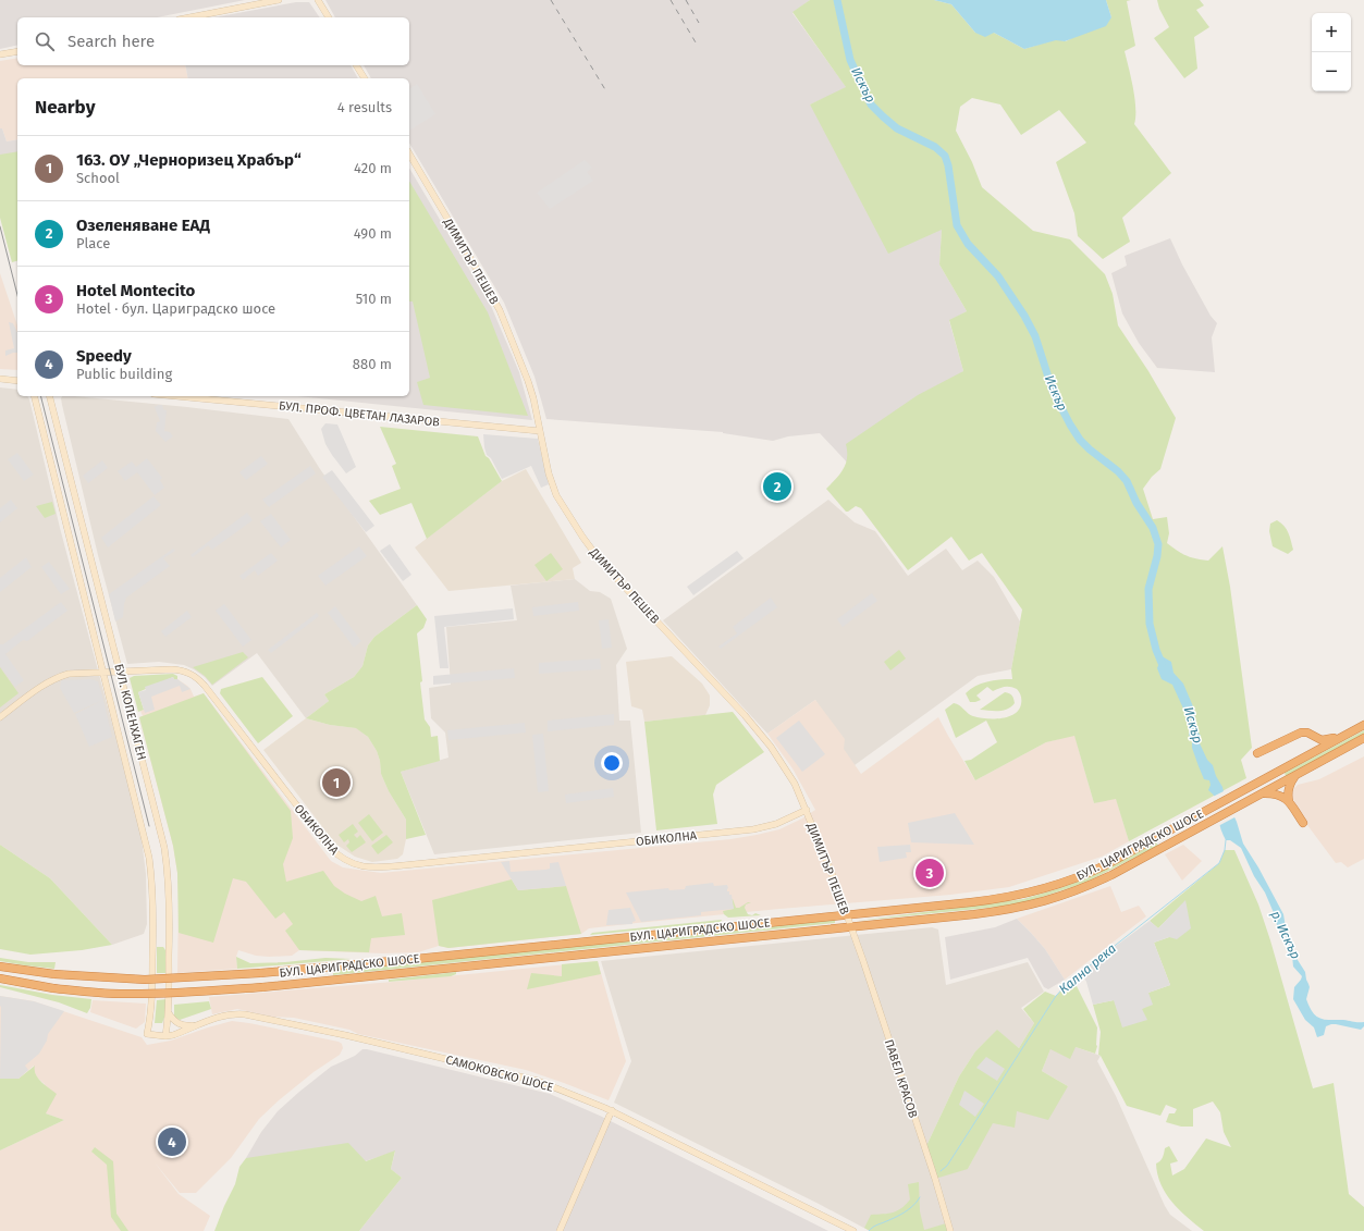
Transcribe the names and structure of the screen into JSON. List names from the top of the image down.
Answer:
{
  "streets": {
    "highway": ["БУЛ. ЦАРИГРАДСКО ШОСЕ"],
    "main road": [
      "ДИМИТЪР ПЕШЕВ",
      "БУЛ. ПРОФ. ЦВЕТАН ЛАЗАРОВ",
      "БУЛ. КОПЕНХАГЕН",
      "ОБИКОЛНА",
      "САМОКОВСКО ШОСЕ",
      "ПАВЕЛ КРАСОВ"
    ]
  },
  "crossings": [
    ["ДИМИТЪР ПЕШЕВ", "БУЛ. ПРОФ. ЦВЕТАН ЛАЗАРОВ"],
    ["ДИМИТЪР ПЕШЕВ", "ОБИКОЛНА"],
    ["ДИМИТЪР ПЕШЕВ", "БУЛ. ЦАРИГРАДСКО ШОСЕ"],
    ["ДИМИТЪР ПЕШЕВ", "ПАВЕЛ КРАСОВ"],
    ["БУЛ. КОПЕНХАГЕН", "ОБИКОЛНА"],
    ["БУЛ. КОПЕНХАГЕН", "САМОКОВСКО ШОСЕ"],
    ["БУЛ. ЦАРИГРАДСКО ШОСЕ", "ПАВЕЛ КРАСОВ"]
  ],
  "water": ["Искър", "р. Искър", "Кална река"],
  "page": {
    "map_buttons": ["+", "−"],
    "search": "Search here",
    "heading": ["Nearby", "4 results"],
    "list": [
      {
        "mark": "1",
        "name": "163. ОУ „Черноризец Храбър“",
        "note": "School",
        "value": "420 m"
      },
      {
        "mark": "2",
        "name": "Озеленяване ЕАД",
        "note": "Place",
        "value": "490 m"
      },
      {
        "mark": "3",
        "name": "Hotel Montecito",
        "note": "Hotel · бул. Цариградско шосе",
        "value": "510 m"
      },
      {
        "mark": "4",
        "name": "Speedy",
        "note": "Public building",
        "value": "880 m"
      }
    ],
    "pins": [
      "2",
      "1",
      "3",
      "4"
    ]
  }
}
